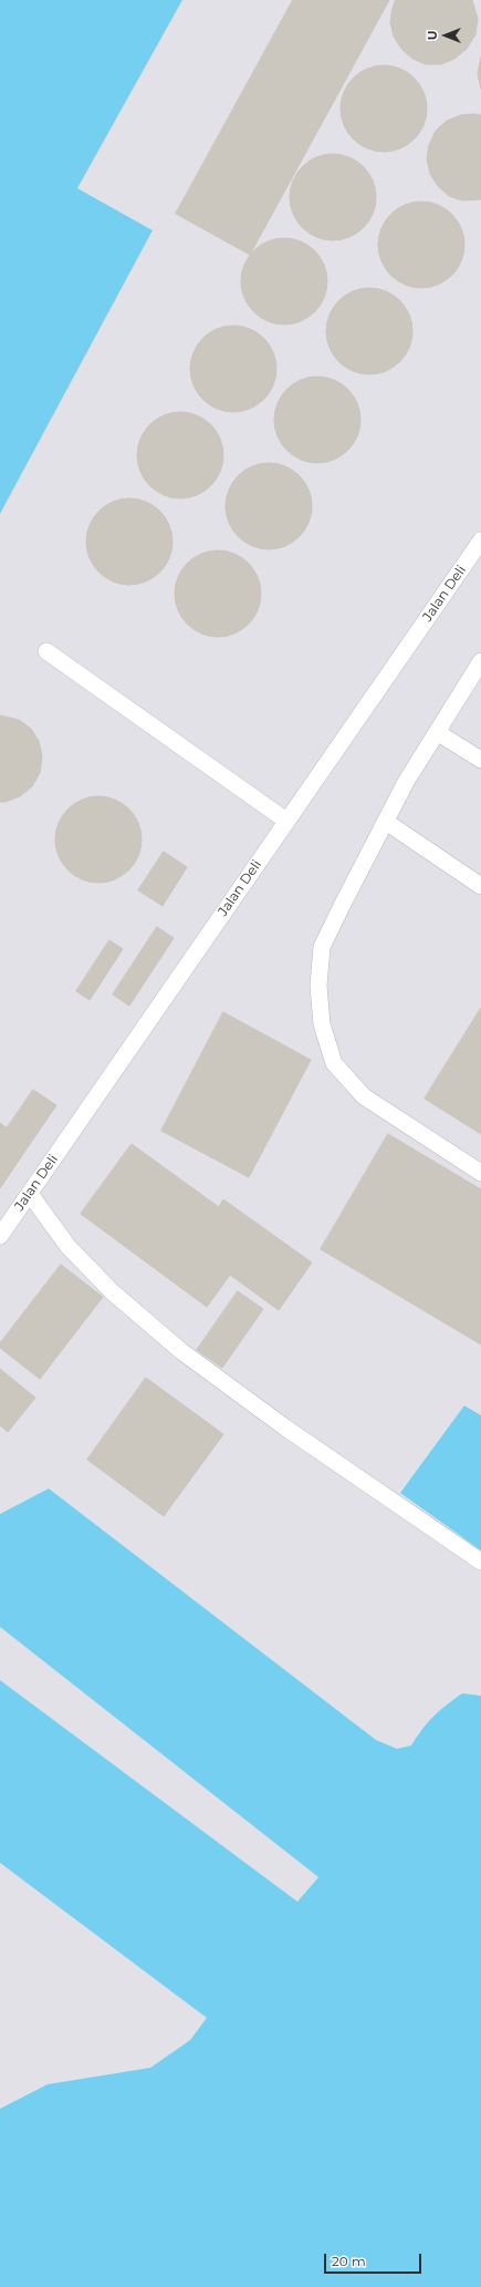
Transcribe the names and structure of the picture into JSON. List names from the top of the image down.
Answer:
{
  "streets": {
    "lane": ["Jalan Deli"]
  },
  "scale_bar": "20 m",
  "north": "left"
}
